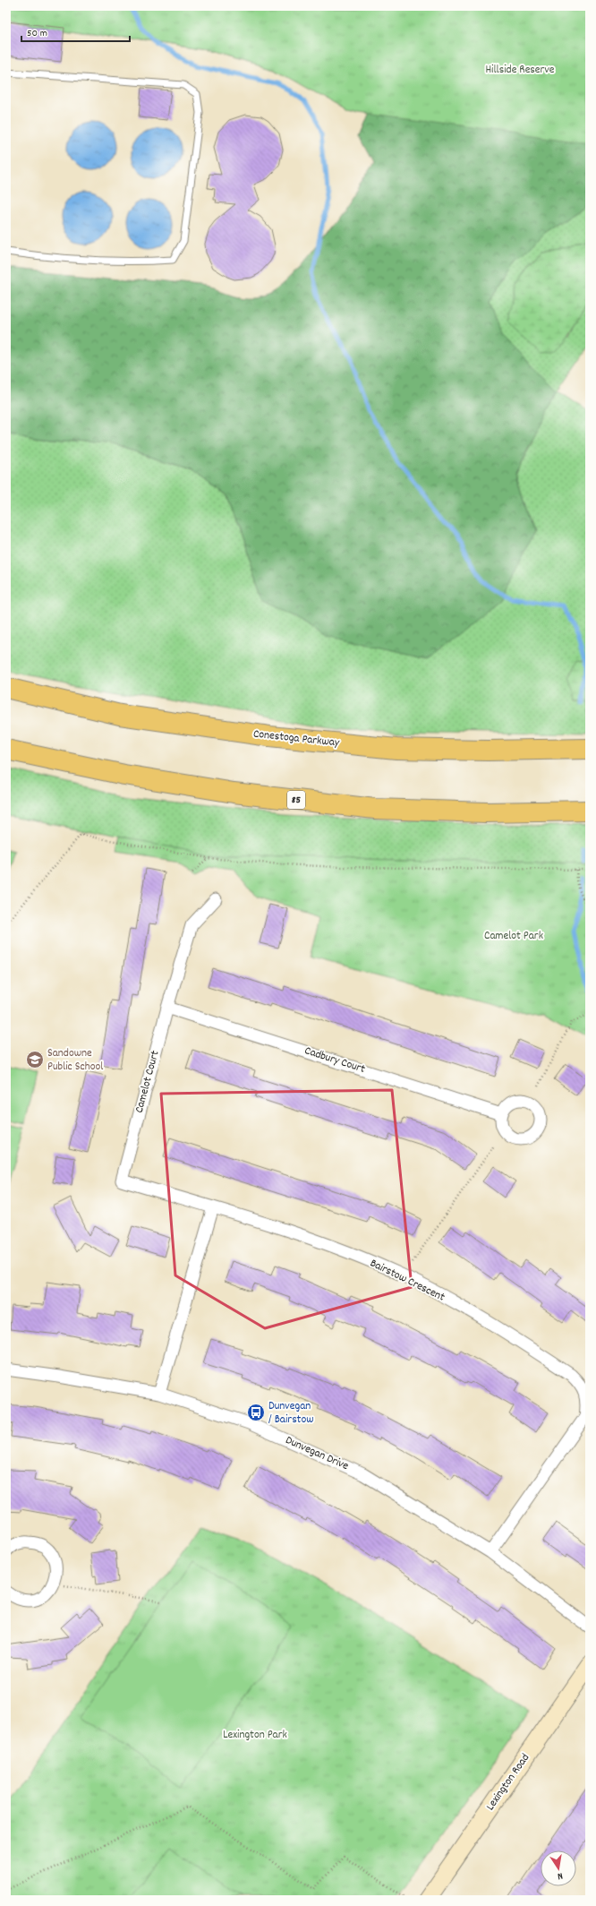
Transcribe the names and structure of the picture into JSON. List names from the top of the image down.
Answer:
{
  "streets": {
    "highway": ["Conestoga Parkway", "85"],
    "main road": ["Lexington Road"],
    "street": [
      "Cadbury Court",
      "Camelot Court",
      "Bairstow Crescent",
      "Dunvegan Drive"
    ]
  },
  "crossings": [
    ["Cadbury Court", "Camelot Court"],
    ["Camelot Court", "Bairstow Crescent"],
    ["Bairstow Crescent", "Dunvegan Drive"]
  ],
  "parks": ["Hillside Reserve", "Camelot Park", "Lexington Park"],
  "places": {
    "school or university": ["Sandowne Public School"],
    "bus stop": ["Dunvegan / Bairstow"]
  },
  "scale_bar": "50 m",
  "north": "bottom"
}
